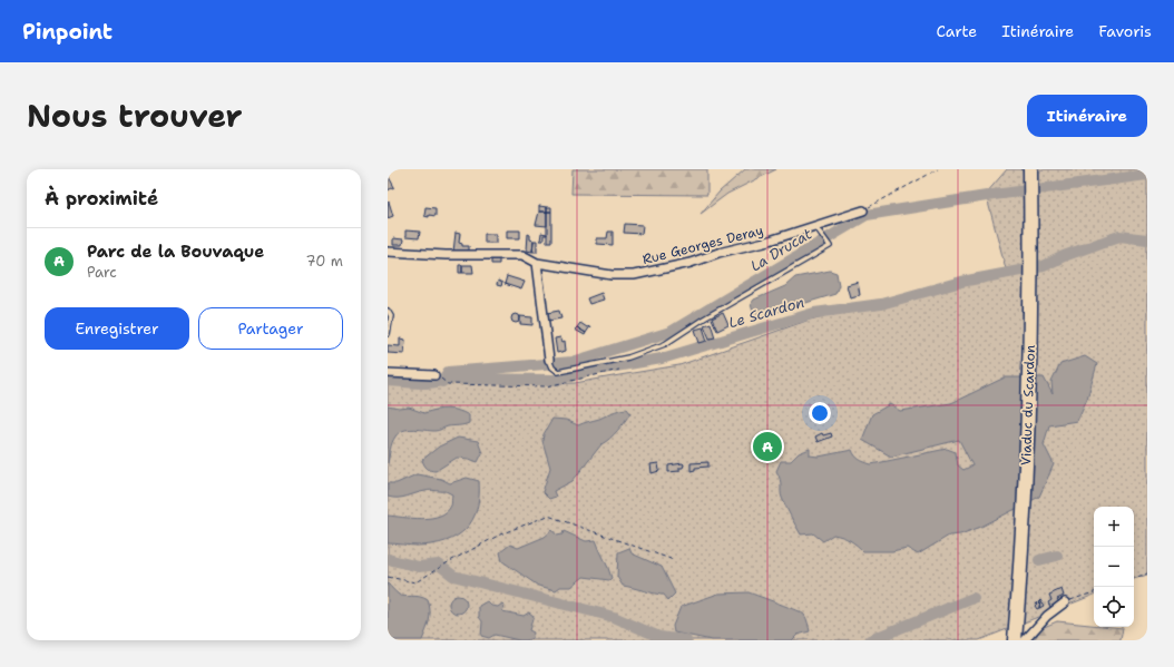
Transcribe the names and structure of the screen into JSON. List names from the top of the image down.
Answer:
{
  "streets": {
    "highway": ["Viaduc du Scardon"],
    "street": ["Rue Georges Deray"]
  },
  "water": ["La Drucat", "Le Scardon"],
  "page": {
    "header": "Pinpoint",
    "nav": ["Carte", "Itinéraire", "Favoris"],
    "title": "Nous trouver",
    "buttons": [
      "Itinéraire",
      ["Enregistrer", "Partager"]
    ],
    "heading": "À proximité",
    "list": [
      {
        "mark": "A",
        "name": "Parc de la Bouvaque",
        "note": "Parc",
        "value": "70 m"
      }
    ],
    "pins": "A",
    "map_buttons": ["+", "−"]
  }
}
